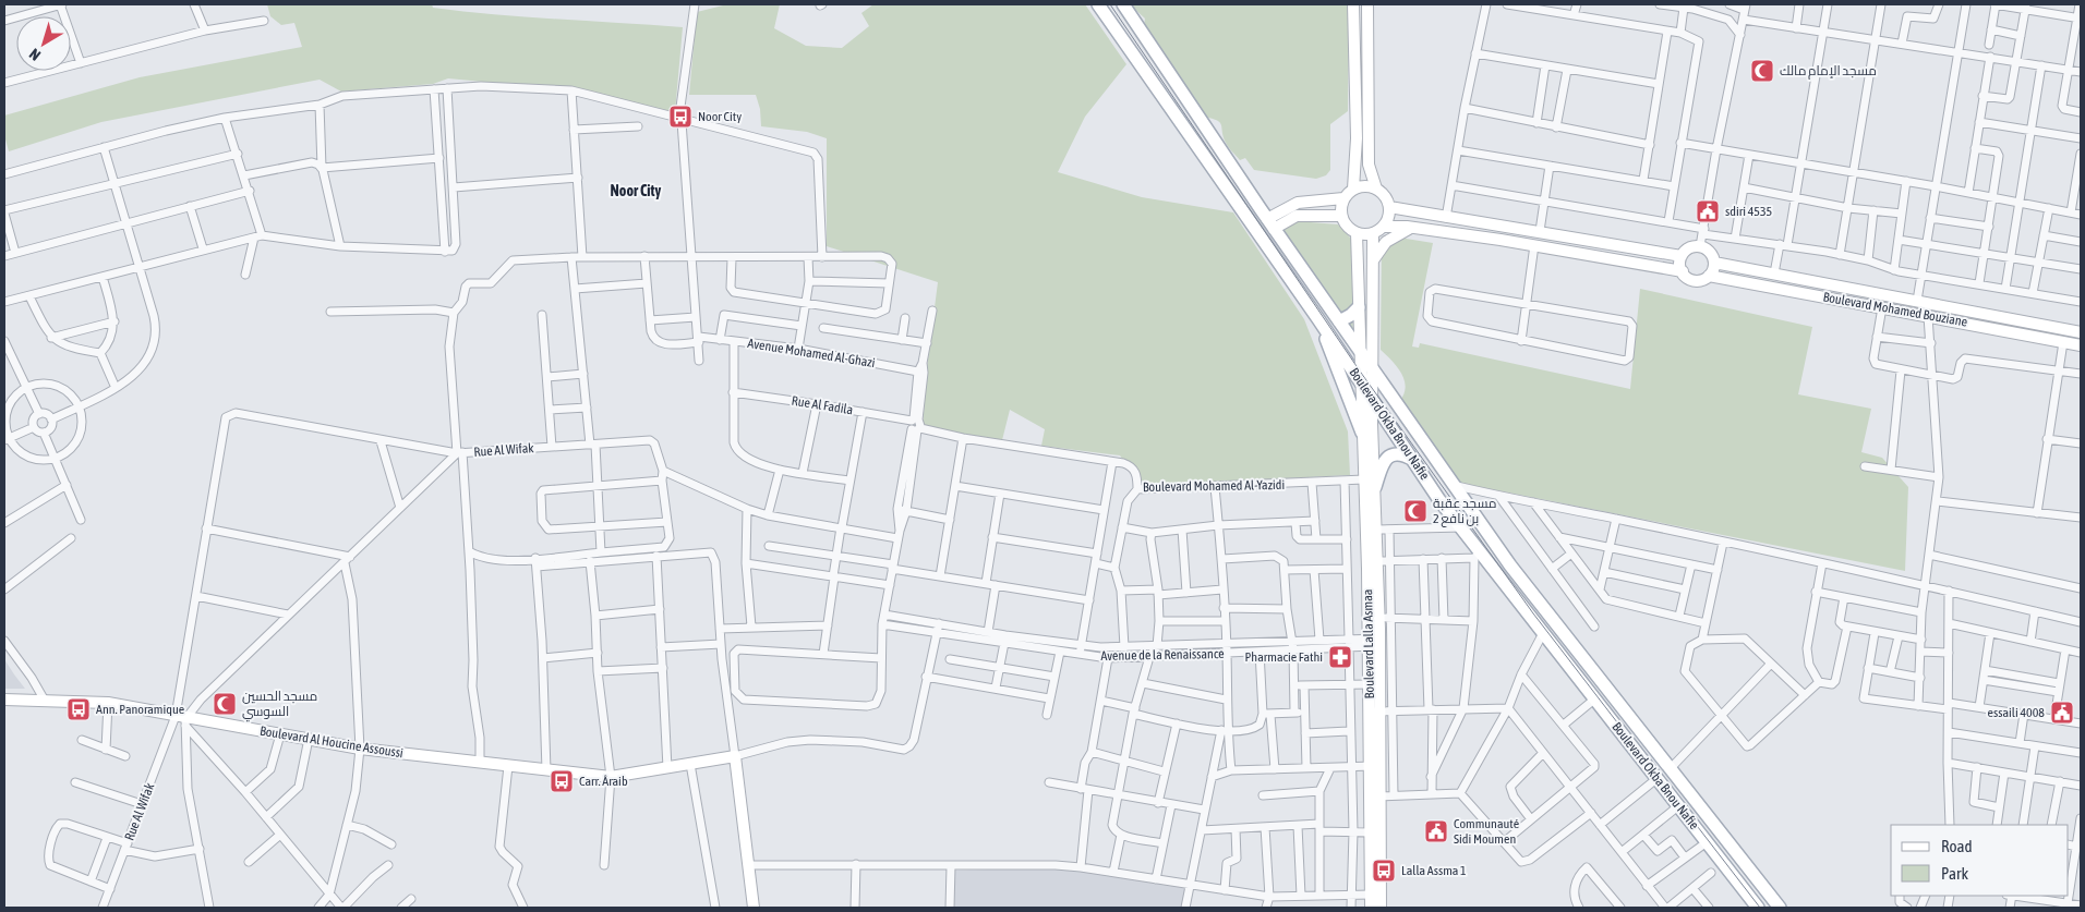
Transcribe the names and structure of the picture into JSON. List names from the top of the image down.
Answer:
{
  "streets": {
    "main road": ["Boulevard Okba Bnou Nafie"],
    "street": [
      "Boulevard Mohamed Bouziane",
      "Avenue Mohamed Al-Ghazi",
      "Rue Al Fadila",
      "Rue Al Wifak",
      "Boulevard Mohamed Al-Yazidi",
      "Boulevard Lalla Asmaa",
      "Avenue de la Renaissance",
      "Boulevard Al Houcine Assoussi"
    ]
  },
  "crossings": [
    ["Rue Al Fadila", "Boulevard Mohamed Al-Yazidi"],
    ["Boulevard Okba Bnou Nafie", "Boulevard Lalla Asmaa"],
    ["Rue Al Wifak", "Boulevard Al Houcine Assoussi"],
    ["Boulevard Mohamed Al-Yazidi", "Boulevard Lalla Asmaa"],
    ["Boulevard Lalla Asmaa", "Avenue de la Renaissance"]
  ],
  "districts": ["Noor City"],
  "places": {
    "mosque": ["مسجد الإمام مالك", "مسجد عقبة بن نافع 2", "مسجد الحسين السوسي"],
    "bus stop": [
      "Noor City",
      "Ann. Panoramique",
      "Carr. Âraib",
      "Lalla Assma 1"
    ],
    "public building": ["sdiri 4535", "essaili 4008", "Communauté Sidi Moumen"],
    "pharmacy": ["Pharmacie Fathi"]
  },
  "legend": ["Road", "Park"],
  "north": "bottom left"
}
